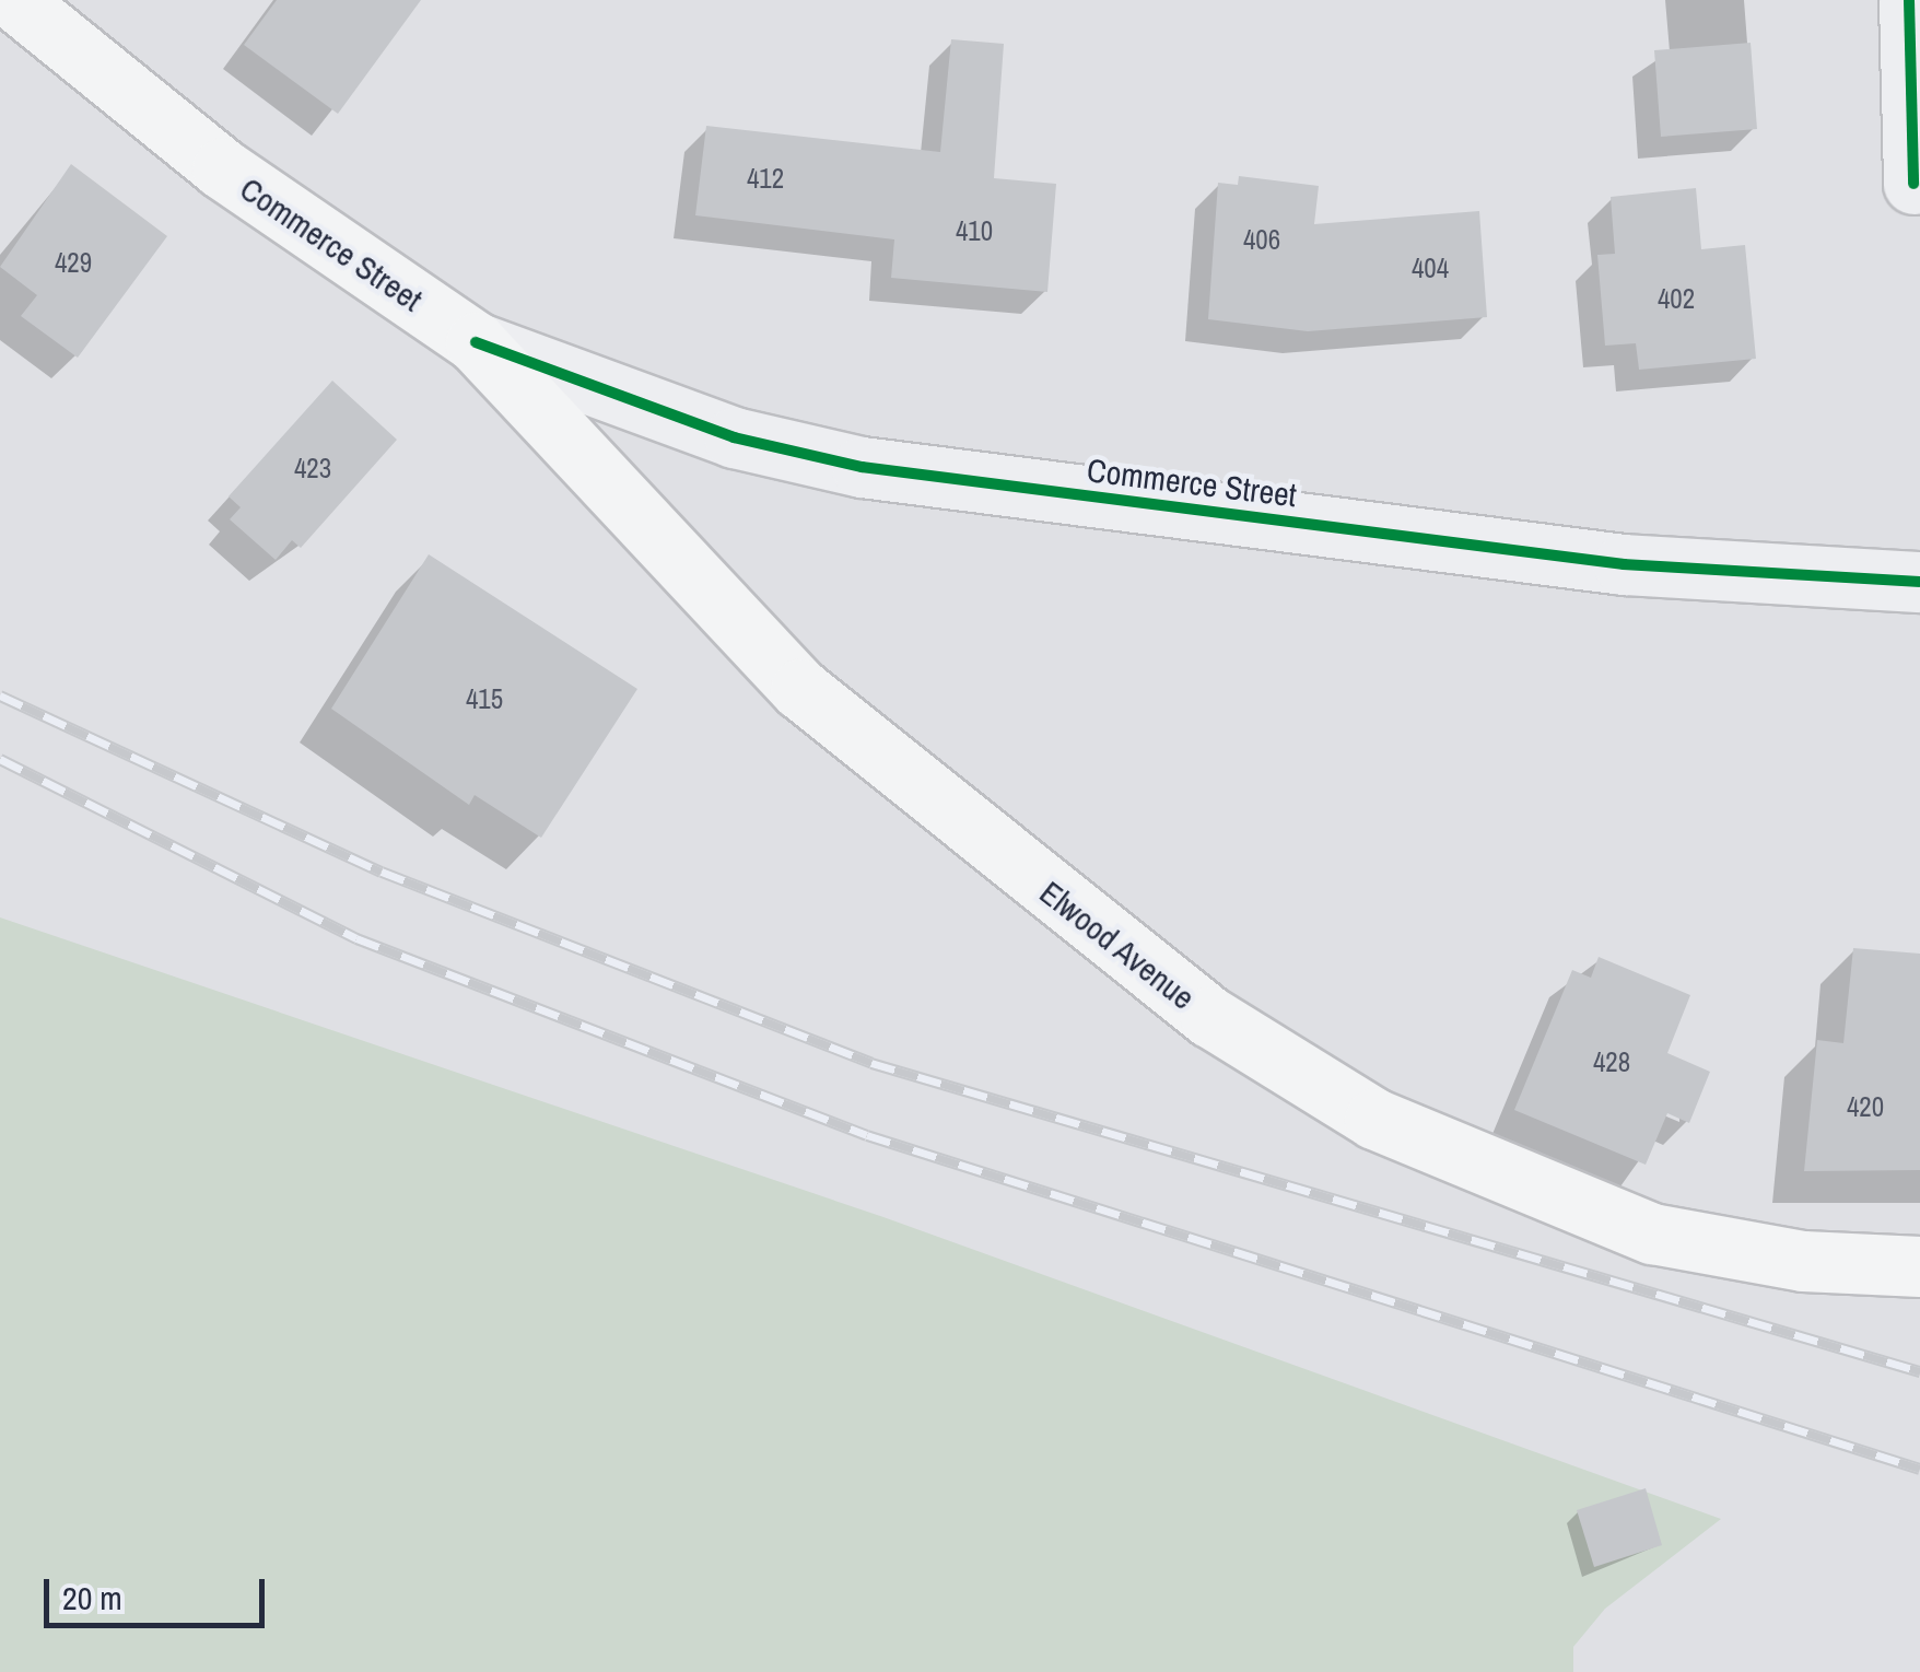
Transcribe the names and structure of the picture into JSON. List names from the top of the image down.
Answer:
{
  "streets": {
    "main road": ["Commerce Street", "Elwood Avenue"]
  },
  "crossings": [
    ["Commerce Street", "Elwood Avenue"]
  ],
  "house_numbers": [
    "412",
    "410",
    "406",
    "429",
    "404",
    "402",
    "423",
    "415",
    "428",
    "420"
  ],
  "scale_bar": "20 m"
}
